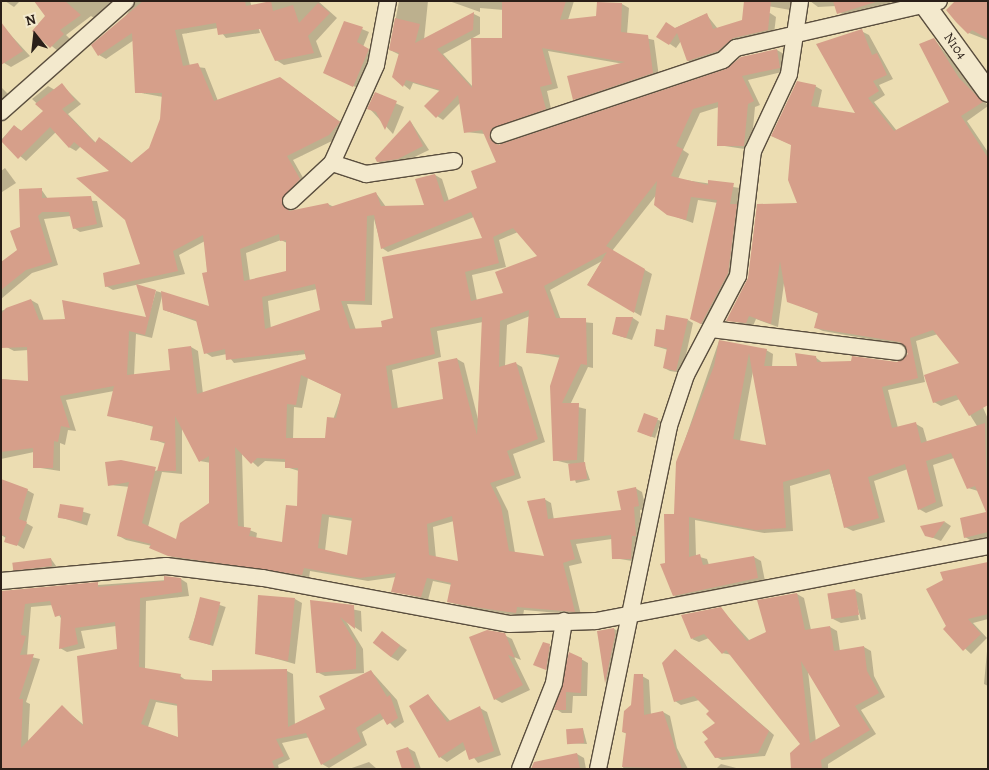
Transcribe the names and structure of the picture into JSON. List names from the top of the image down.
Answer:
{
  "streets": {
    "street": ["N104"]
  },
  "north": "top"
}
